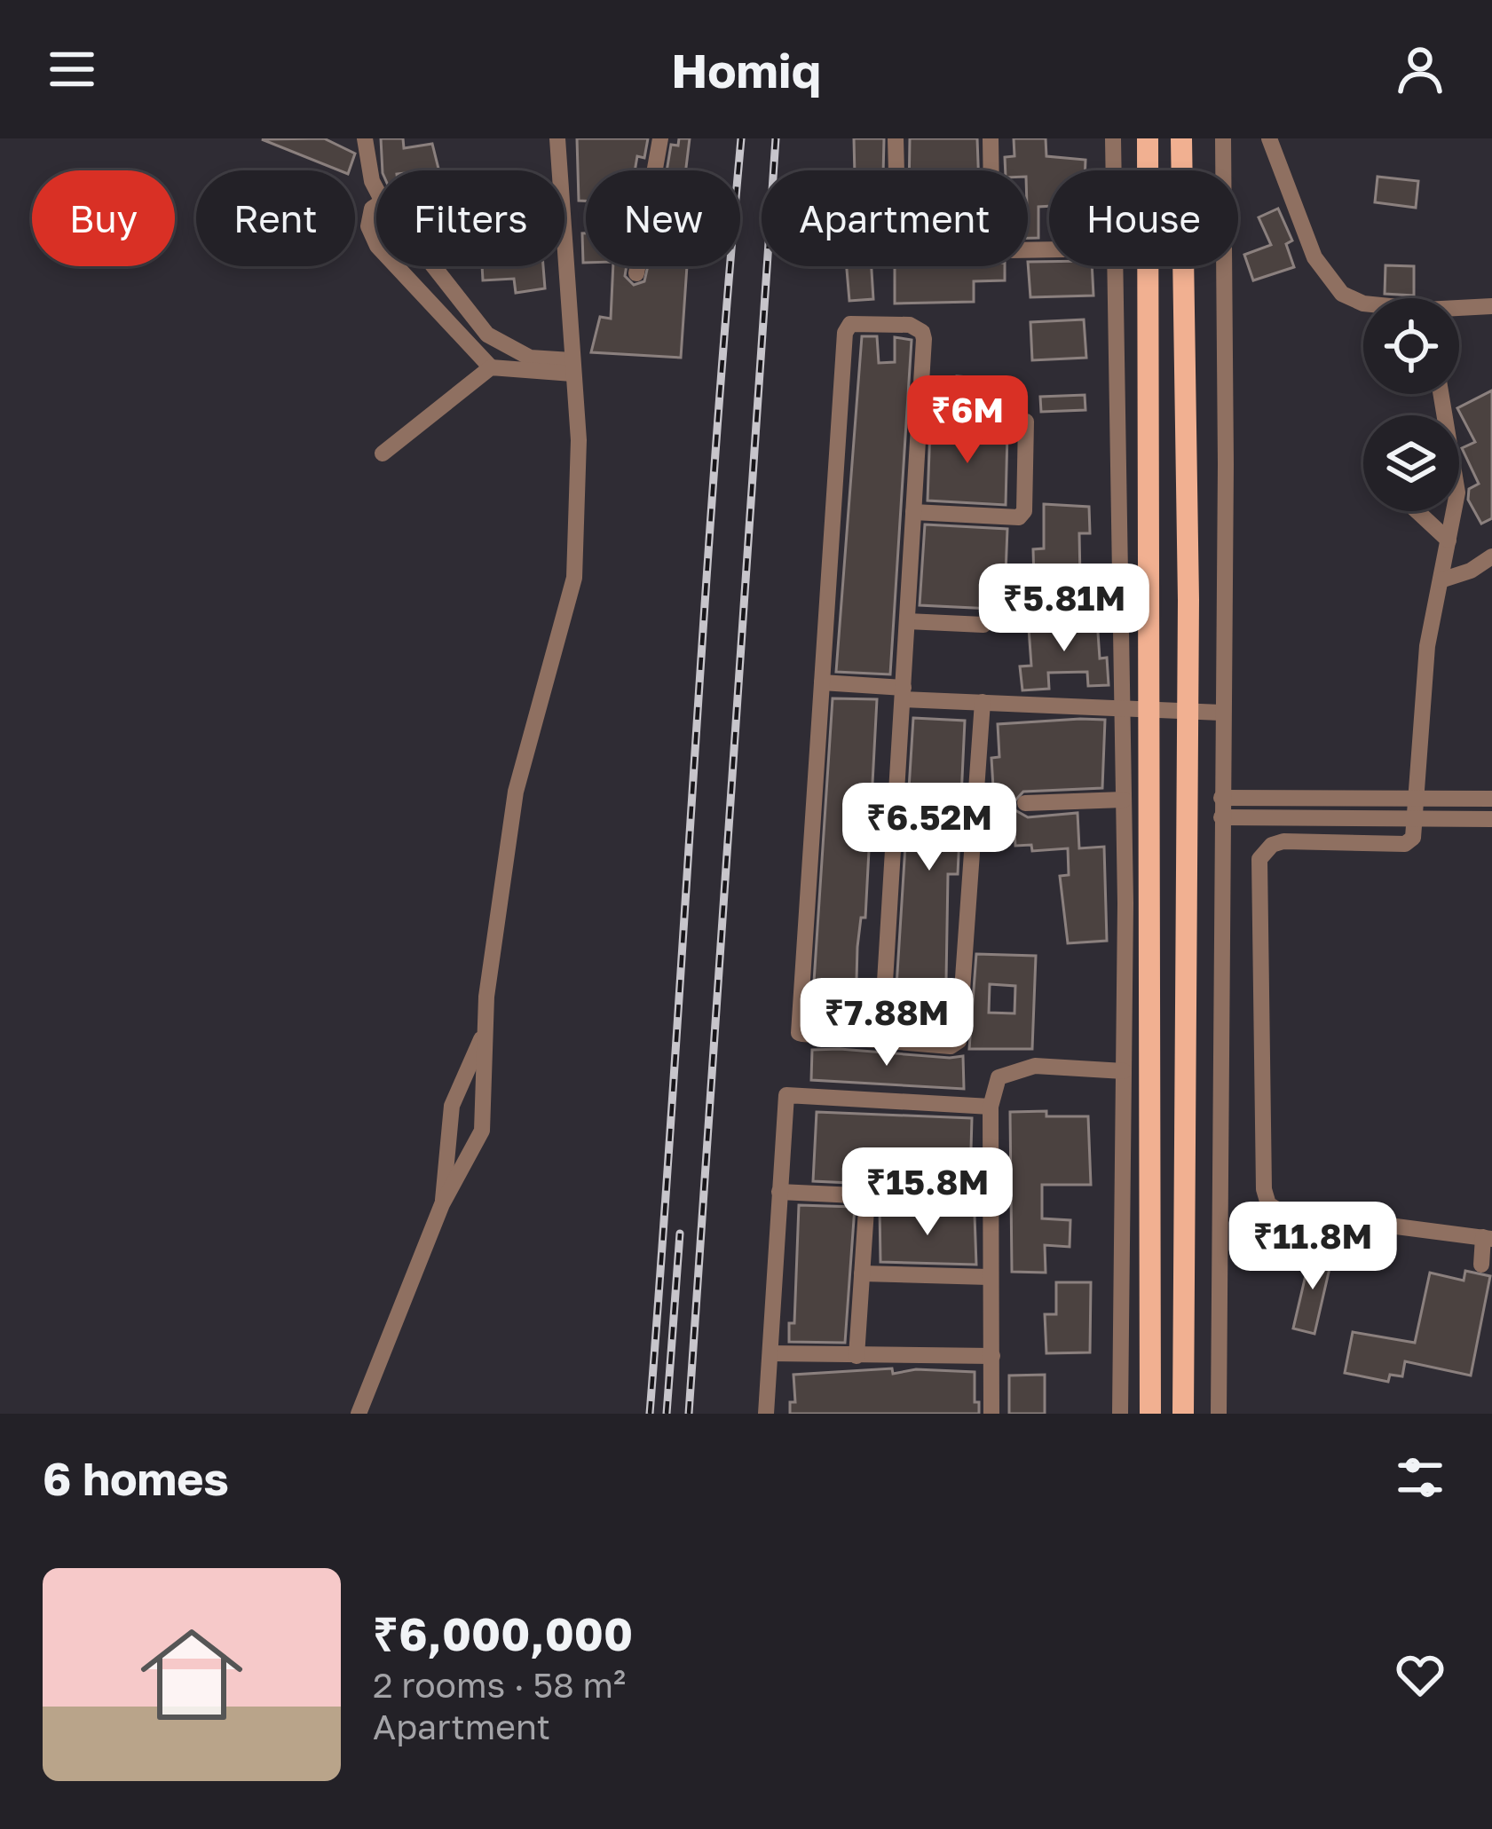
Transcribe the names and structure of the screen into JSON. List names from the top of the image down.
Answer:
{
  "page": {
    "header": "Homiq",
    "chip": [
      "Buy",
      "Rent",
      "Filters",
      "New",
      "Apartment",
      "House"
    ],
    "price": [
      "₹6M",
      "₹5.81M",
      "₹6.52M",
      "₹7.88M",
      "₹15.8M",
      "₹11.8M"
    ],
    "heading": "6 homes",
    "list": [
      {
        "name": "₹6,000,000",
        "note": "2 rooms · 58 m² · Apartment"
      }
    ]
  }
}
